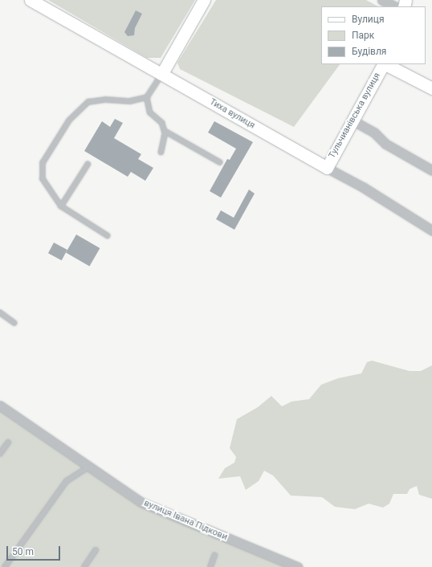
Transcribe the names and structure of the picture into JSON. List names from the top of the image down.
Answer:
{
  "streets": {
    "street": ["Тиха вулиця", "Тульчианівська вулиця", "вулиця Івана Підкови"]
  },
  "crossings": [
    ["Тиха вулиця", "Тульчианівська вулиця"]
  ],
  "legend": ["Вулиця", "Парк", "Будівля"],
  "scale_bar": "50 m"
}
